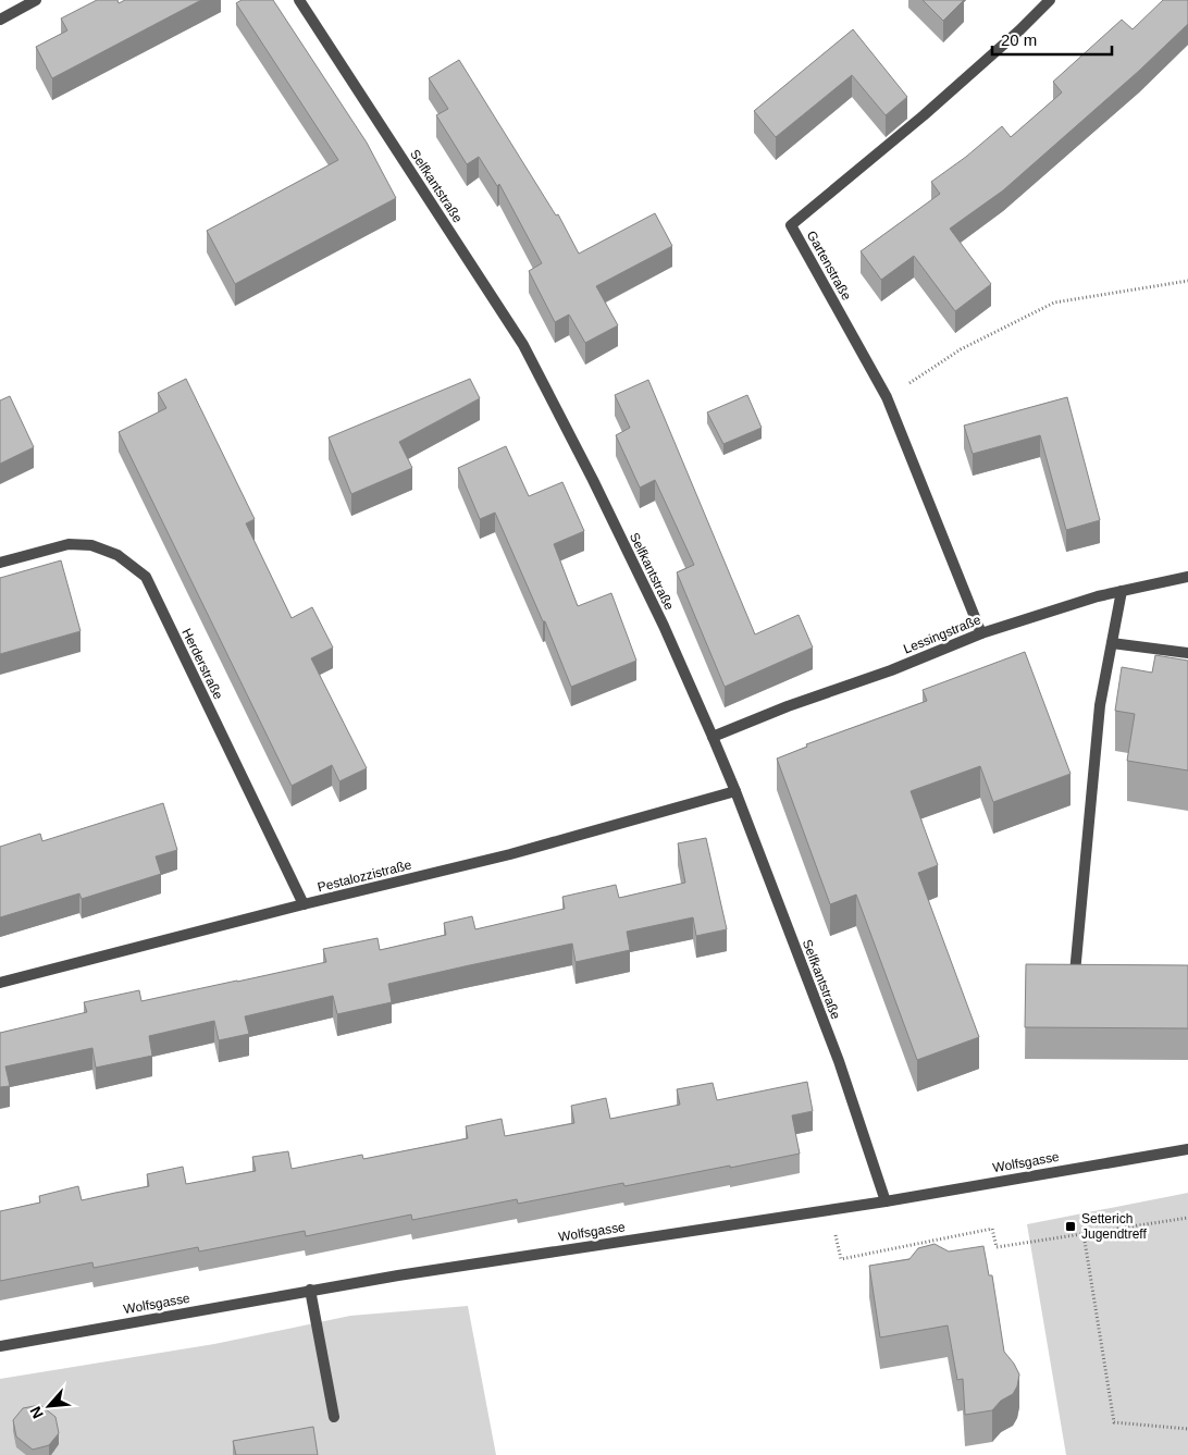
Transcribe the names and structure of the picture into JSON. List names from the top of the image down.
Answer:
{
  "streets": {
    "street": [
      "Selfkantstraße",
      "Gartenstraße",
      "Lessingstraße",
      "Herderstraße",
      "Pestalozzistraße",
      "Wolfsgasse"
    ]
  },
  "crossings": [
    ["Selfkantstraße", "Lessingstraße"],
    ["Selfkantstraße", "Pestalozzistraße"],
    ["Selfkantstraße", "Wolfsgasse"],
    ["Gartenstraße", "Lessingstraße"],
    ["Herderstraße", "Pestalozzistraße"]
  ],
  "places": {
    "transit": ["Setterich Jugendtreff"]
  },
  "scale_bar": "20 m",
  "north": "bottom left"
}
